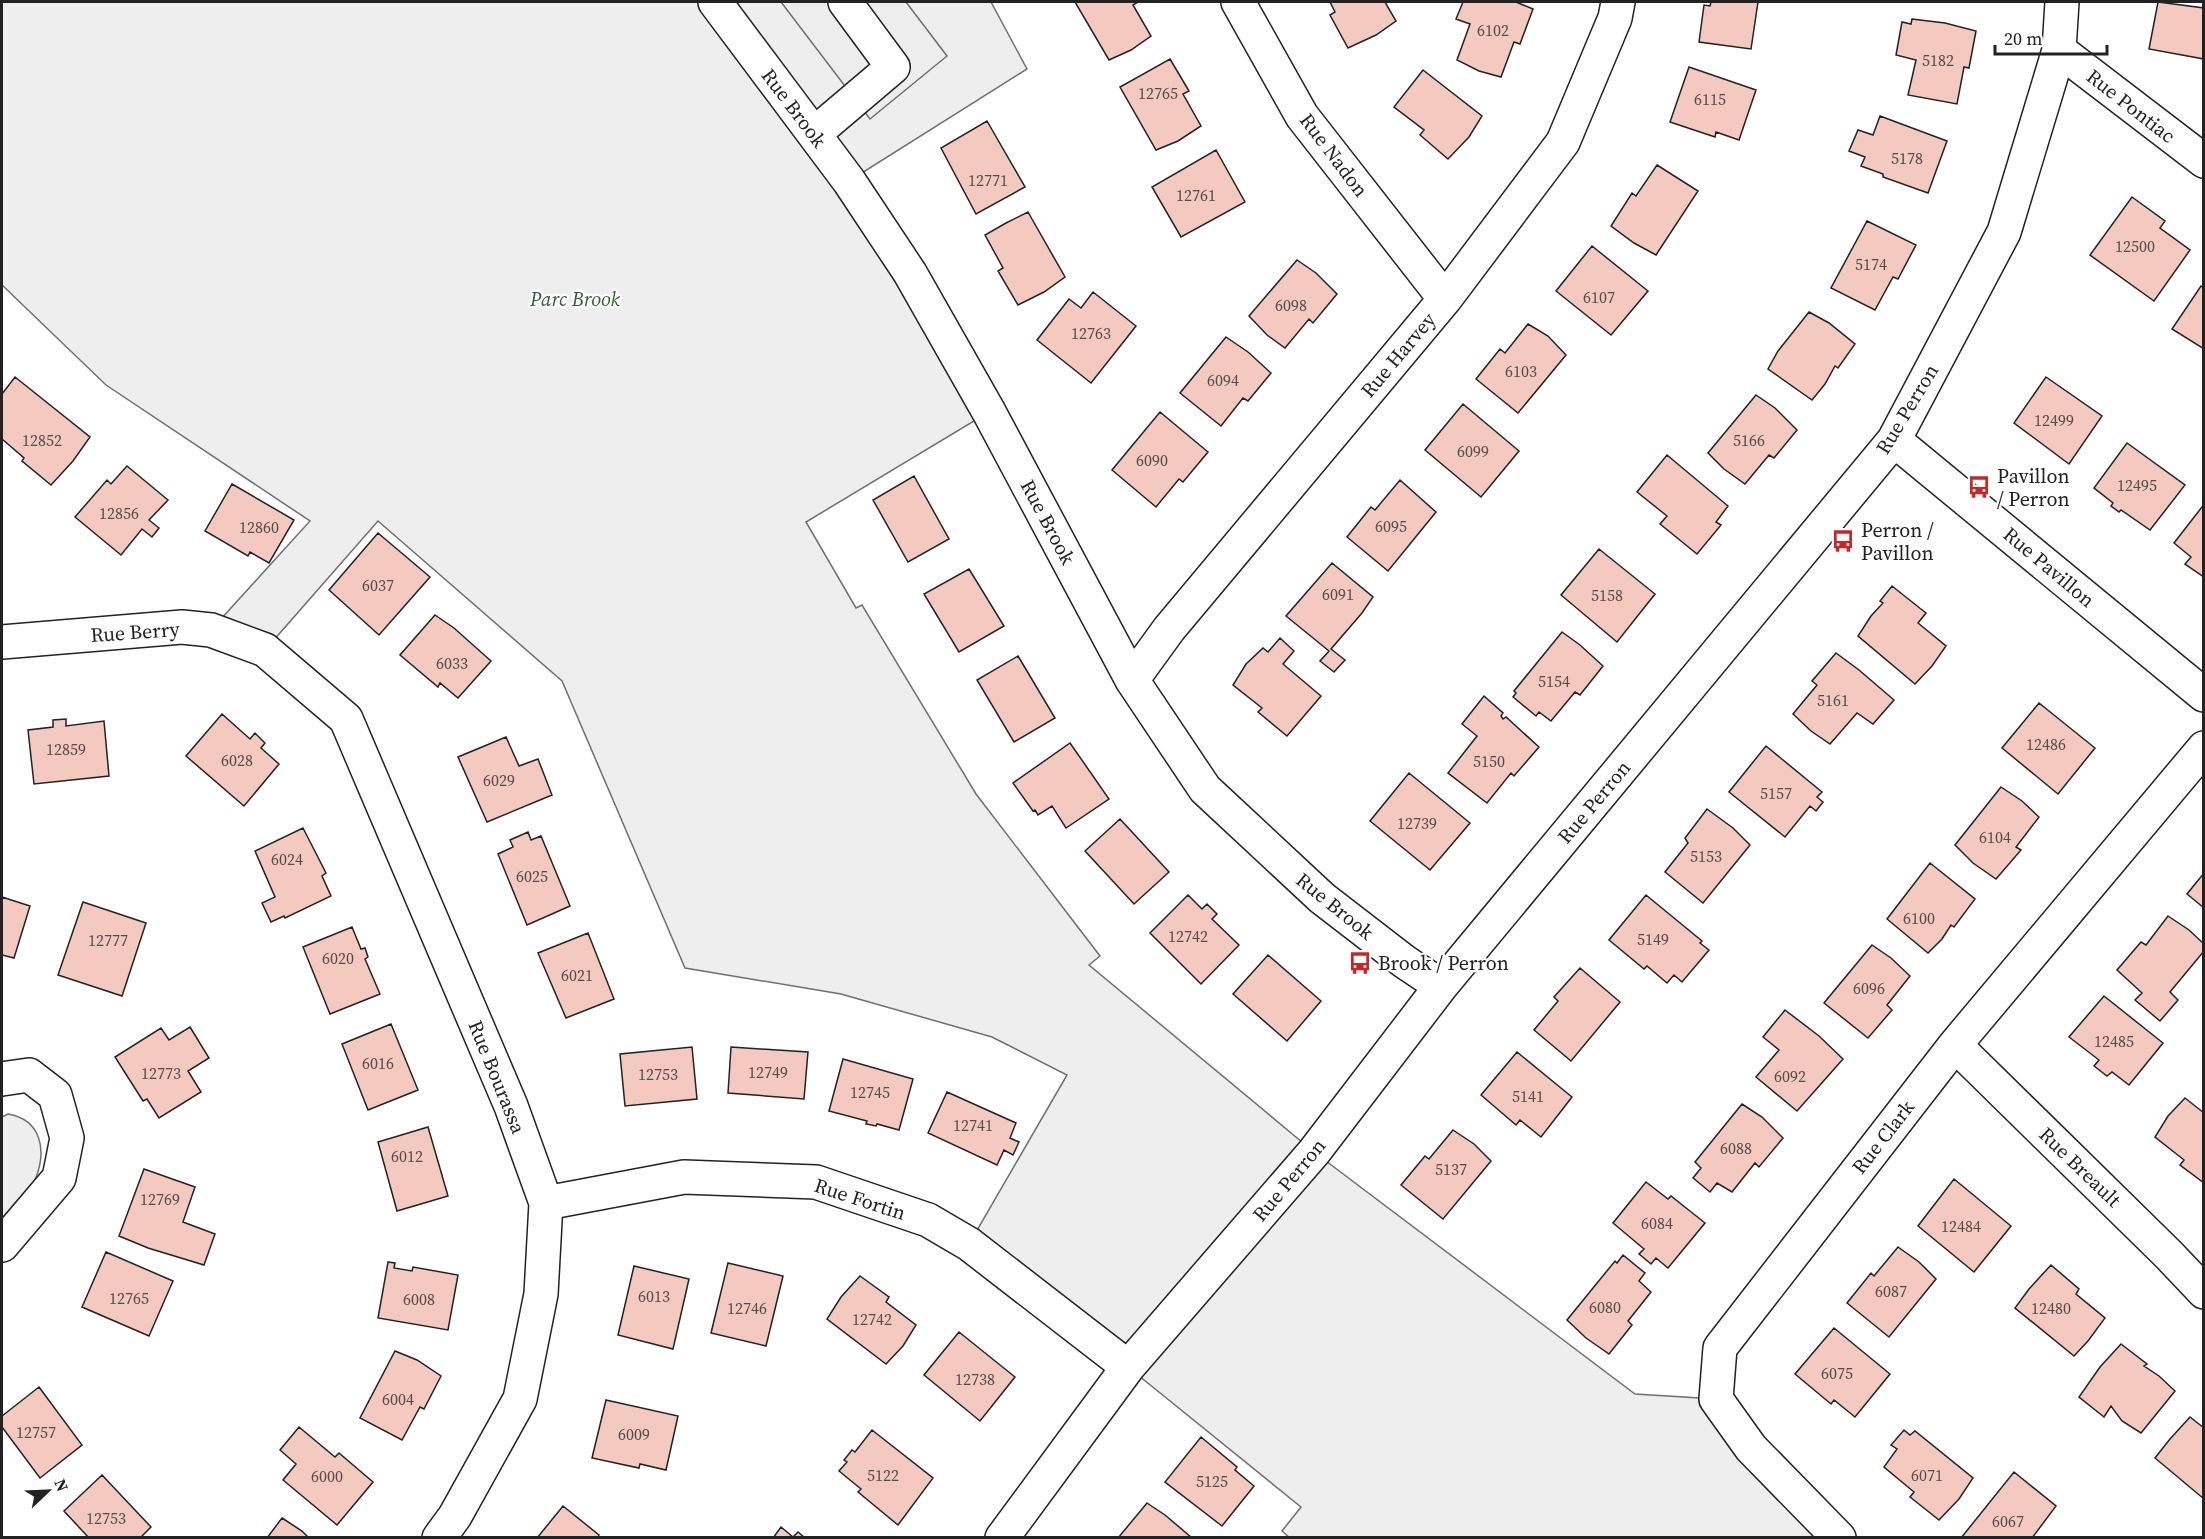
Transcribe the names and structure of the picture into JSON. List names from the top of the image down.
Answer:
{
  "streets": {
    "street": [
      "Rue Pontiac",
      "Rue Brook",
      "Rue Nadon",
      "Rue Harvey",
      "Rue Perron",
      "Rue Pavillon",
      "Rue Berry",
      "Rue Bourassa",
      "Rue Clark",
      "Rue Breault",
      "Rue Fortin"
    ]
  },
  "crossings": [
    ["Rue Pontiac", "Rue Perron"],
    ["Rue Brook", "Rue Harvey"],
    ["Rue Brook", "Rue Perron"],
    ["Rue Nadon", "Rue Harvey"],
    ["Rue Perron", "Rue Pavillon"],
    ["Rue Perron", "Rue Fortin"],
    ["Rue Berry", "Rue Bourassa"],
    ["Rue Bourassa", "Rue Fortin"],
    ["Rue Clark", "Rue Breault"]
  ],
  "parks": ["Parc Brook"],
  "places": {
    "bus stop": ["Pavillon / Perron", "Perron / Pavillon", "Brook / Perron"]
  },
  "house_numbers": [
    "6102",
    "5182",
    "12765",
    "6115",
    "5178",
    "12771",
    "12761",
    "12500",
    "5174",
    "6107",
    "6098",
    "12763",
    "6103",
    "6094",
    "12499",
    "12852",
    "5166",
    "6099",
    "6090",
    "12495",
    "12856",
    "6095",
    "12860",
    "6037",
    "6091",
    "5158",
    "6033",
    "5154",
    "5161",
    "12486",
    "12859",
    "6028",
    "5150",
    "6029",
    "5157",
    "12739",
    "6104",
    "5153",
    "6024",
    "6025",
    "6100",
    "12742",
    "5149",
    "12777",
    "6020",
    "6021",
    "6096",
    "12485",
    "6016",
    "12749",
    "12773",
    "12753",
    "6092",
    "12745",
    "5141",
    "12741",
    "6088",
    "6012",
    "5137",
    "12769",
    "6084",
    "12484",
    "6087",
    "6013",
    "12765",
    "6008",
    "6080",
    "12746",
    "12480",
    "12742",
    "6075",
    "12738",
    "6004",
    "12757",
    "6009",
    "5122",
    "6071",
    "6000",
    "5125",
    "12753",
    "6067"
  ],
  "scale_bar": "20 m",
  "north": "top right"
}
